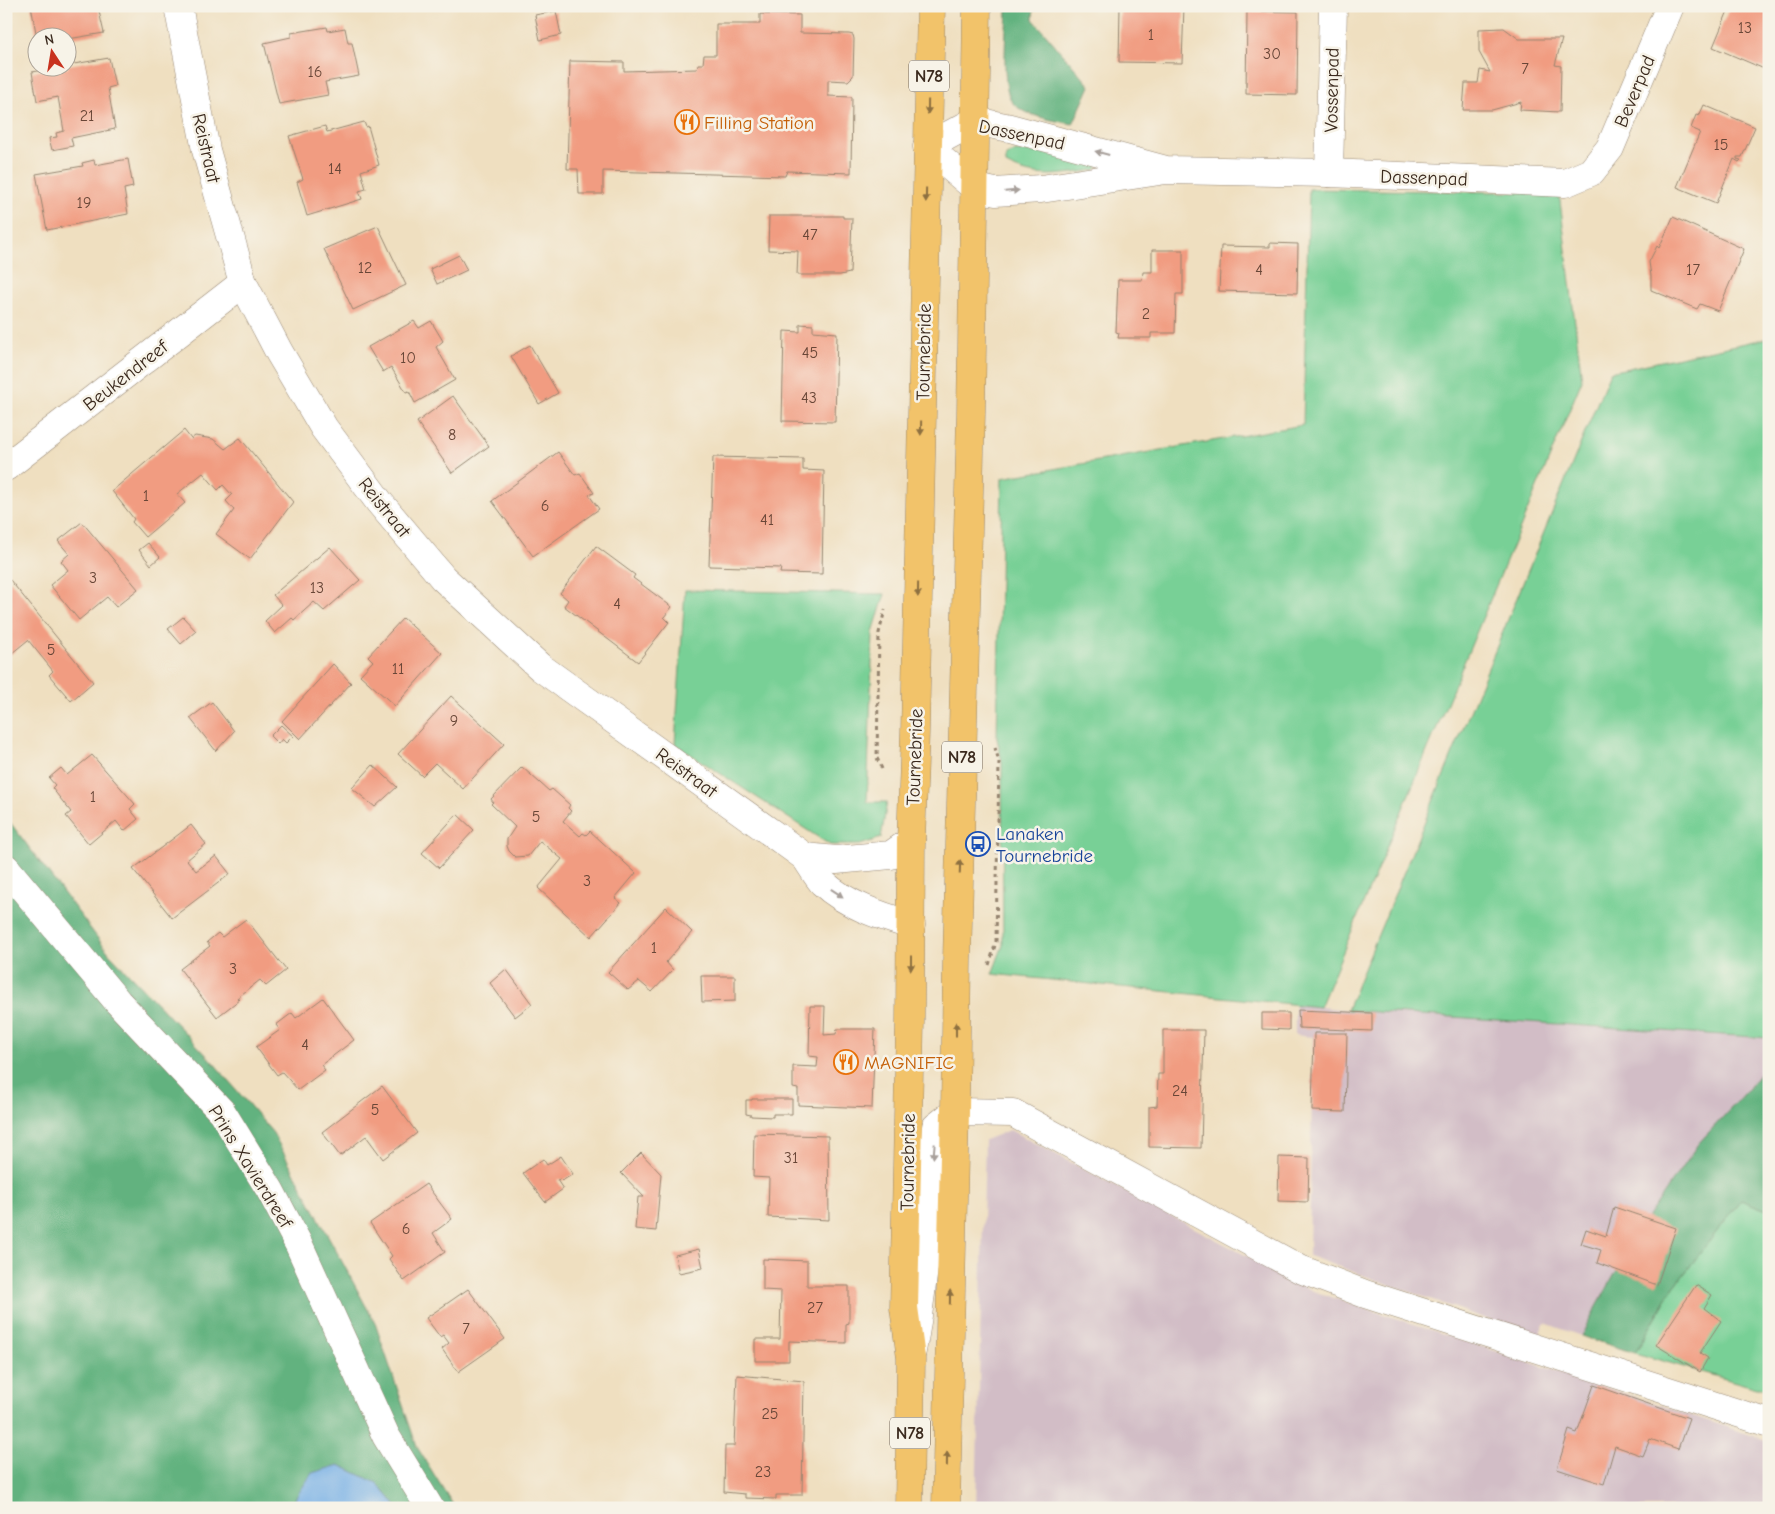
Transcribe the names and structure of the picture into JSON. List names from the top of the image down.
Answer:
{
  "streets": {
    "main road": ["N78", "Tournebride"],
    "street": [
      "Vossenpad",
      "Beverpad",
      "Dassenpad",
      "Reistraat",
      "Beukendreef",
      "Prins Xavierdreef"
    ]
  },
  "crossings": [
    ["N78", "Dassenpad"],
    ["Vossenpad", "Dassenpad"],
    ["Beverpad", "Dassenpad"],
    ["Dassenpad", "Tournebride"],
    ["Reistraat", "Tournebride"],
    ["Reistraat", "Beukendreef"]
  ],
  "places": {
    "restaurant": ["Filling Station", "MAGNIFIC"],
    "bus stop": ["Lanaken Tournebride"]
  },
  "house_numbers": [
    "13",
    "1",
    "30",
    "7",
    "16",
    "21",
    "15",
    "14",
    "19",
    "47",
    "12",
    "4",
    "17",
    "2",
    "45",
    "10",
    "43",
    "8",
    "1",
    "6",
    "41",
    "3",
    "13",
    "4",
    "5",
    "11",
    "9",
    "1",
    "5",
    "3",
    "1",
    "3",
    "4",
    "24",
    "5",
    "31",
    "6",
    "27",
    "7",
    "25",
    "23"
  ],
  "north": "top"
}
